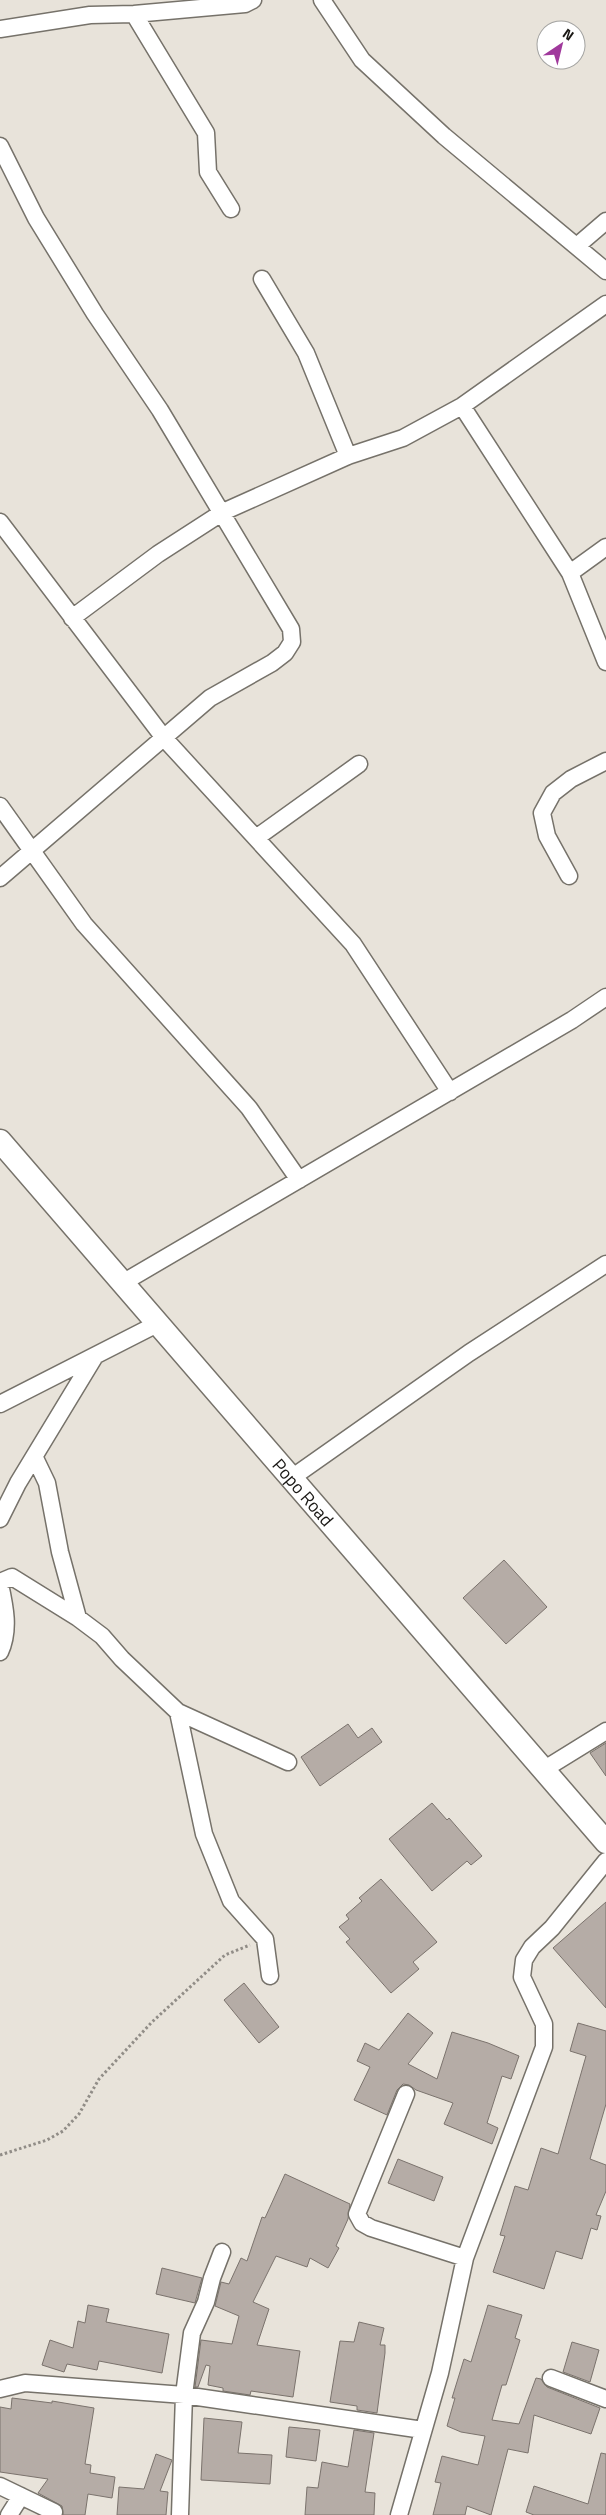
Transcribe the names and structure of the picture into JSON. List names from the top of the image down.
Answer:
{
  "streets": {
    "main road": ["Popo Road"]
  },
  "north": "top right"
}
